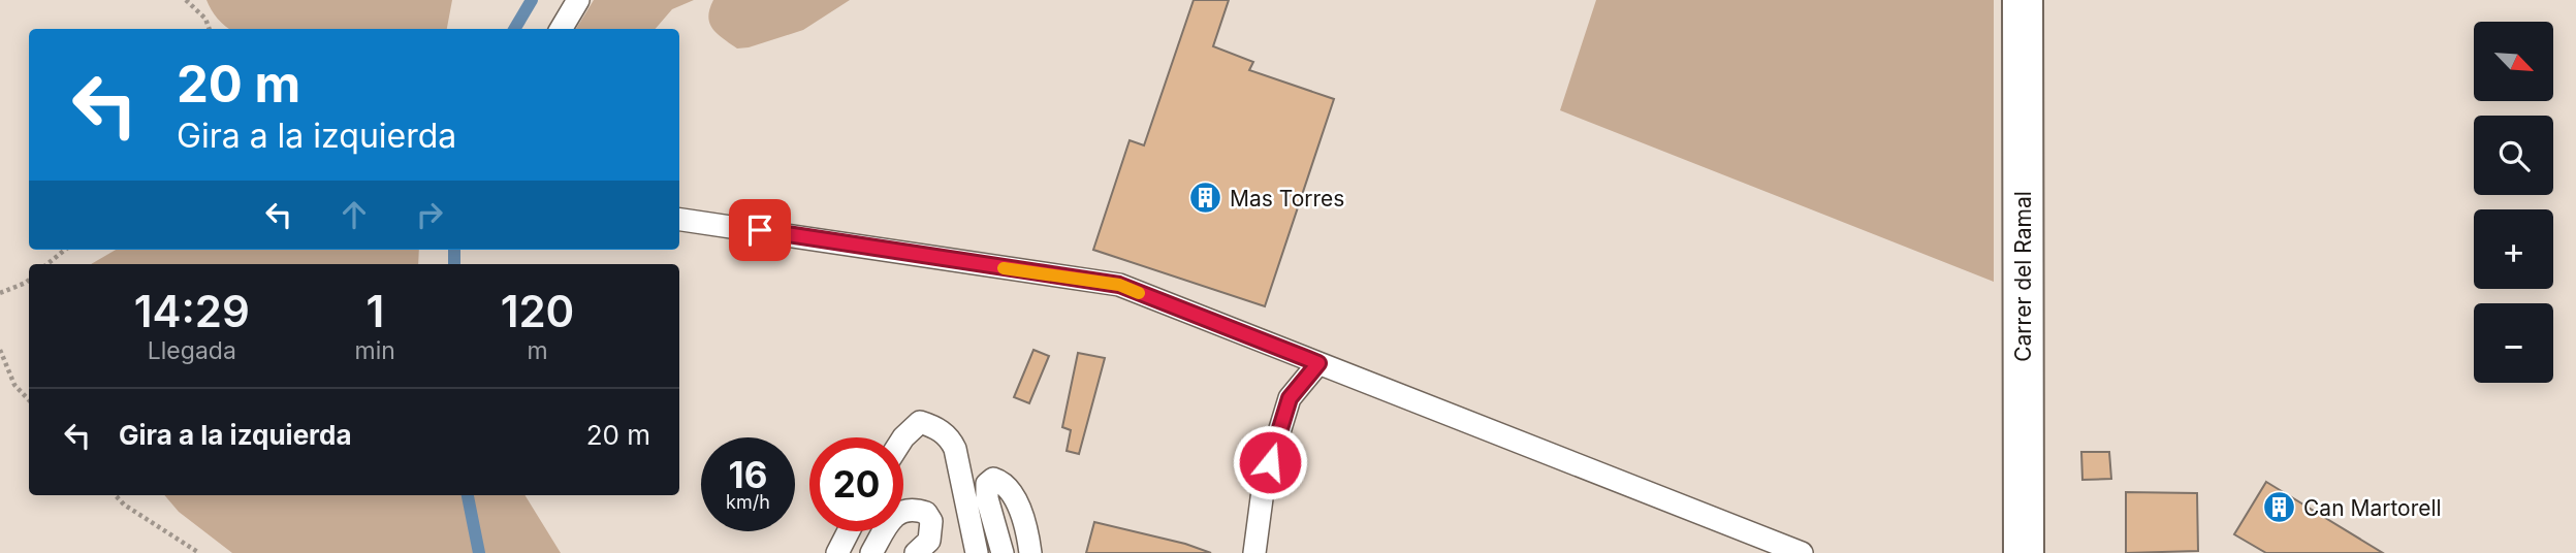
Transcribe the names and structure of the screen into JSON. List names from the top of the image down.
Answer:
{
  "streets": {
    "street": ["Carrer del Ramal"]
  },
  "places": {
    "building": ["Mas Torres", "Can Martorell"]
  },
  "north": "bottom right",
  "page": {
    "map_buttons": ["+", "−"],
    "turn": ["20 m", "Gira a la izquierda"],
    "eta": [
      "14:29",
      "Llegada",
      "1",
      "min",
      "120",
      "m"
    ],
    "list": [
      {
        "name": "Gira a la izquierda",
        "value": "20 m"
      }
    ],
    "speed": "16 km/h",
    "limit": "20"
  }
}
